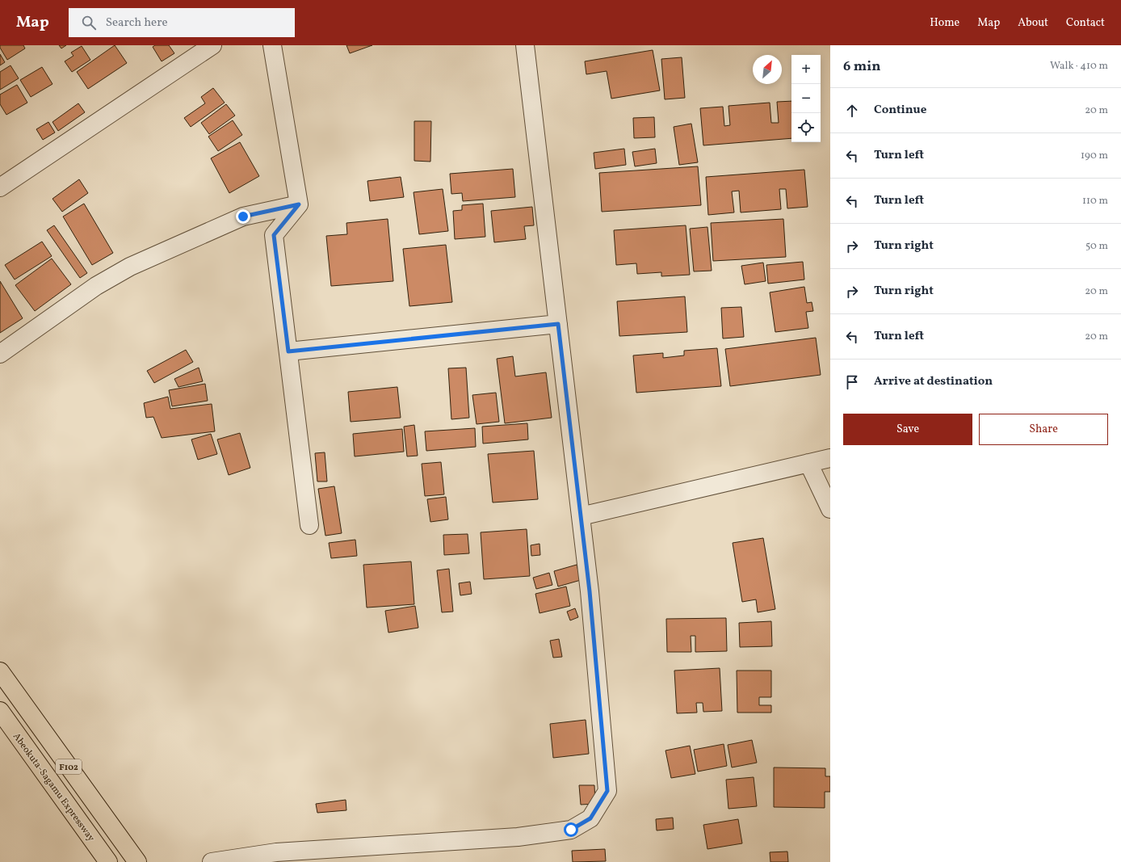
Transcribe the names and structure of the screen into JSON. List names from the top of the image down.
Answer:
{
  "streets": {
    "highway": ["F102", "Abeokuta-Sagamu Expressway"]
  },
  "north": "top right",
  "page": {
    "header": "Map",
    "search": "Search here",
    "nav": [
      "Home",
      "Map",
      "About",
      "Contact"
    ],
    "heading": ["6 min", "Walk · 410 m"],
    "map_buttons": ["+", "−"],
    "list": [
      ["Continue", "20 m"],
      ["Turn left", "190 m"],
      ["Turn left", "110 m"],
      ["Turn right", "50 m"],
      ["Turn right", "20 m"],
      ["Turn left", "20 m"],
      "Arrive at destination"
    ],
    "buttons": ["Save", "Share"]
  }
}
